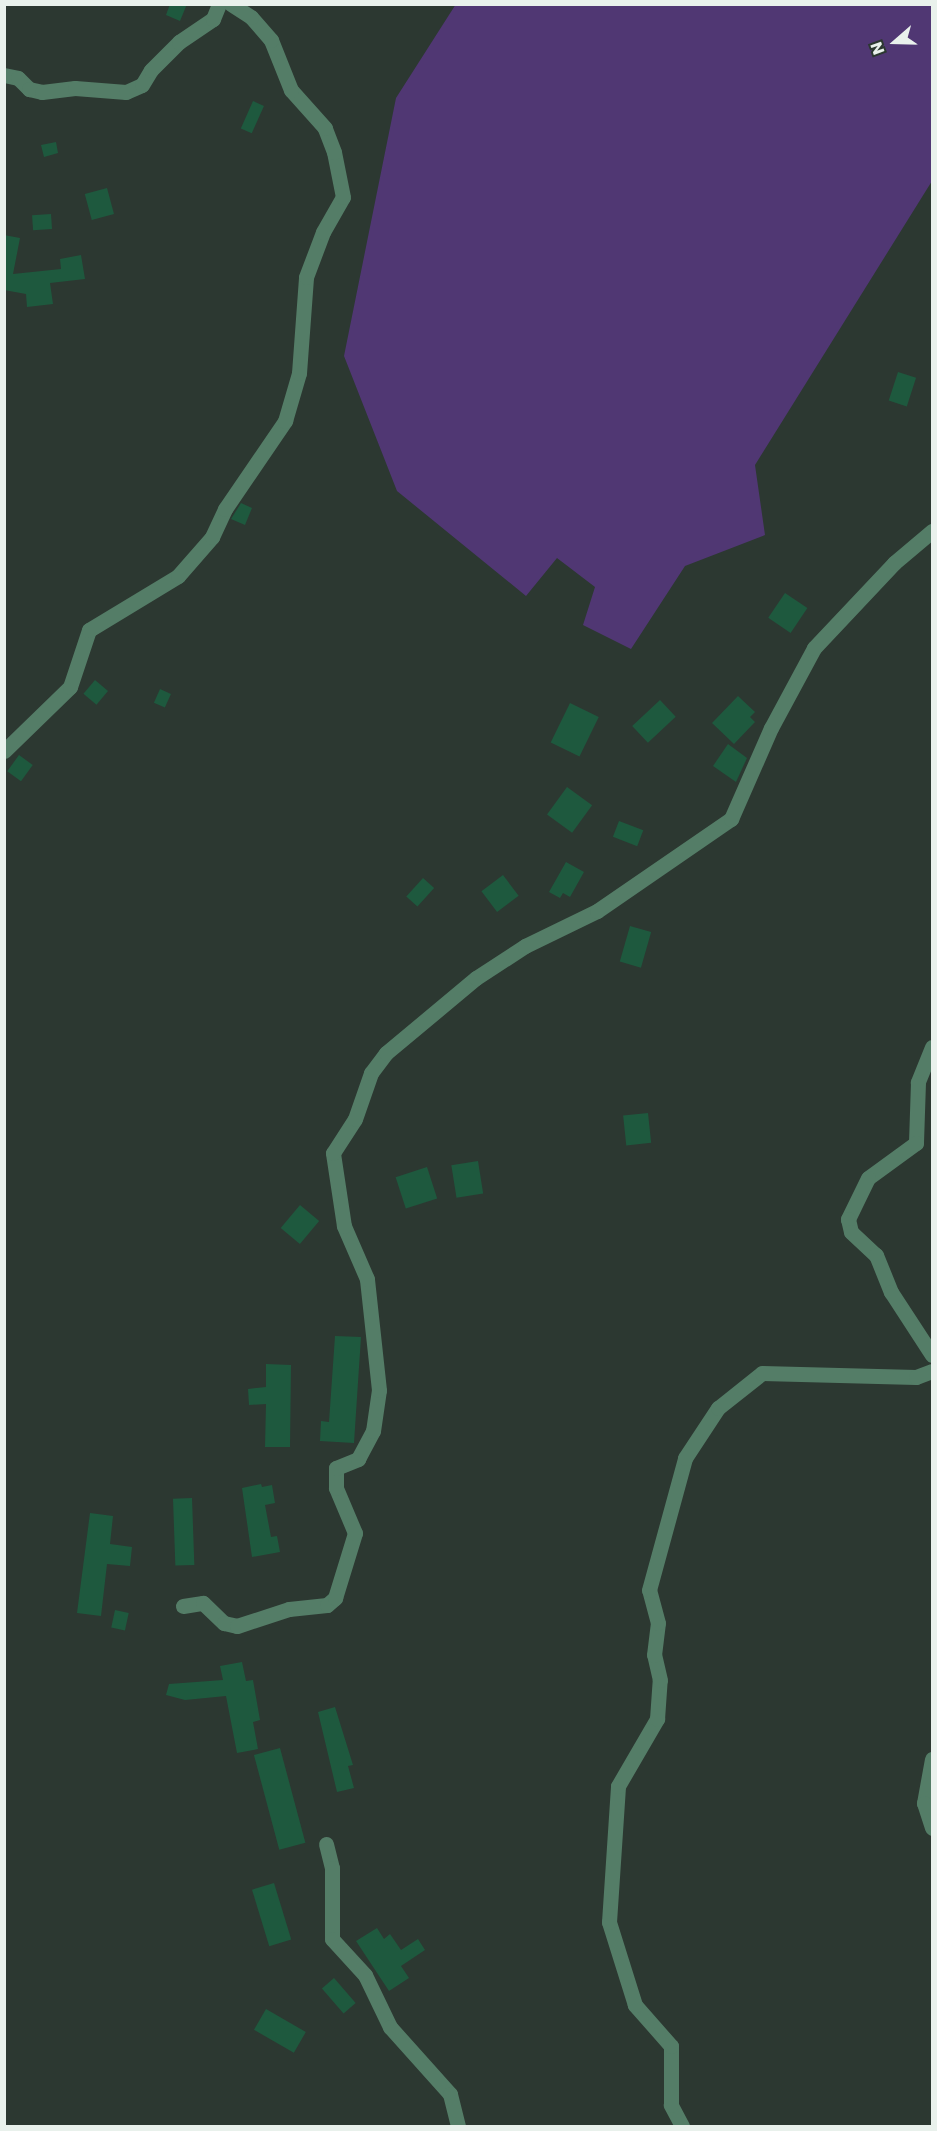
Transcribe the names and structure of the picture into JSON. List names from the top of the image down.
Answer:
{
  "north": "left"
}
